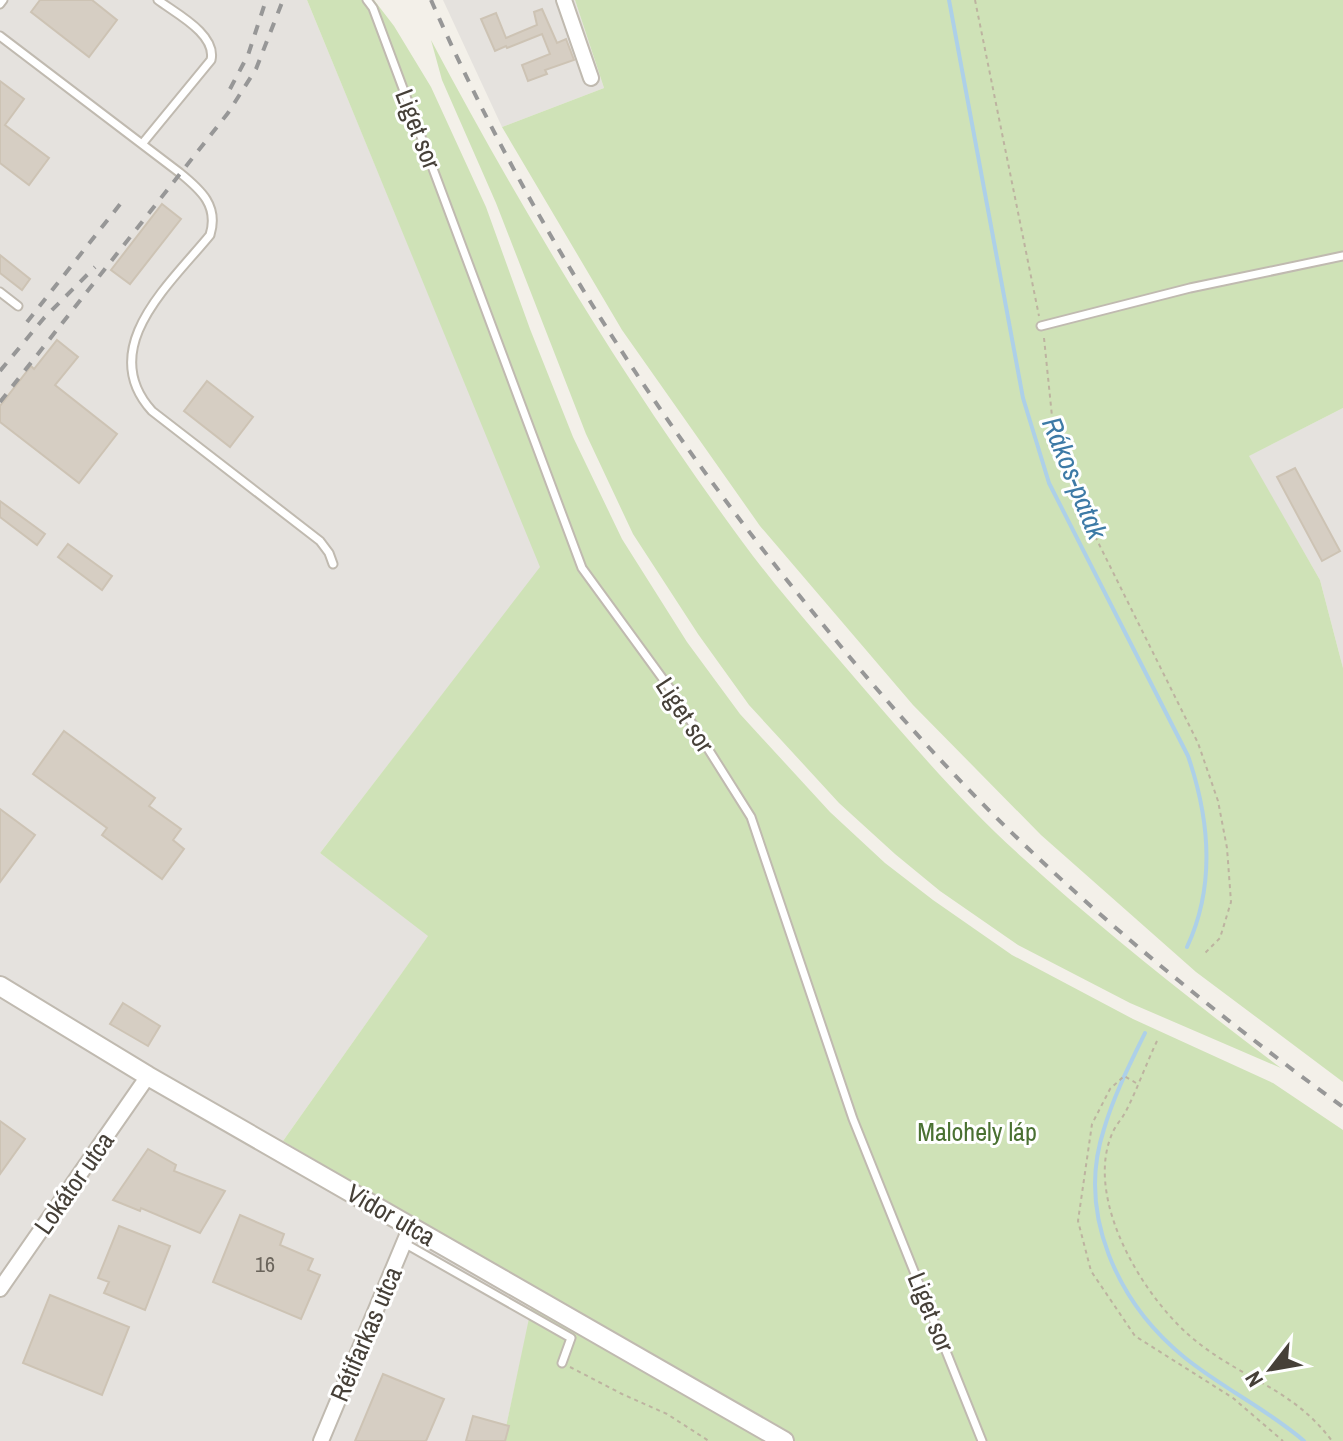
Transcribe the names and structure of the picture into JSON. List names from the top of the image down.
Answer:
{
  "streets": {
    "street": ["Lokátor utca", "Vidor utca", "Rétifarkas utca"],
    "lane": ["Liget sor"]
  },
  "crossings": [
    ["Lokátor utca", "Vidor utca"],
    ["Vidor utca", "Rétifarkas utca"]
  ],
  "water": ["Rákos-patak"],
  "parks": ["Malohely láp"],
  "house_numbers": ["16"],
  "north": "bottom left"
}
